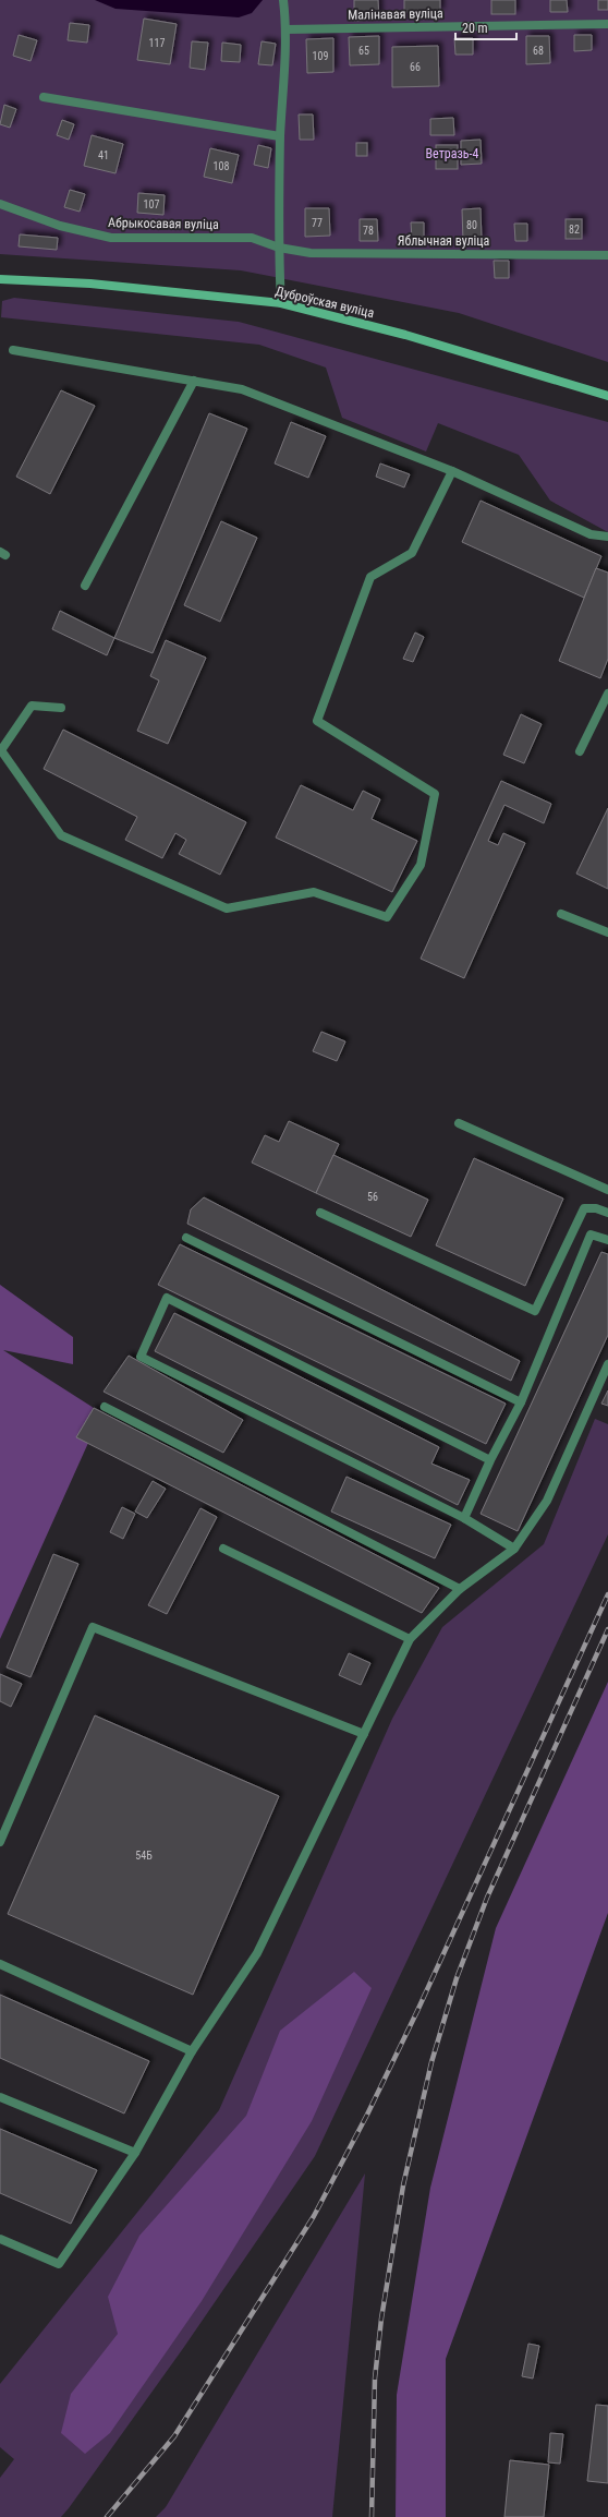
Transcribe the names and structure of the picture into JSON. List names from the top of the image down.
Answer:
{
  "streets": {
    "main road": ["Дуброўская вуліца"],
    "lane": ["Малінавая вуліца", "Абрыкосавая вуліца", "Яблычная вуліца"]
  },
  "crossings": [
    ["Абрыкосавая вуліца", "Яблычная вуліца"]
  ],
  "parks": ["Ветразь-4"],
  "house_numbers": [
    "117",
    "65",
    "68",
    "109",
    "66",
    "41",
    "108",
    "107",
    "77",
    "80",
    "82",
    "78",
    "56",
    "54Б"
  ],
  "scale_bar": "20 m"
}
